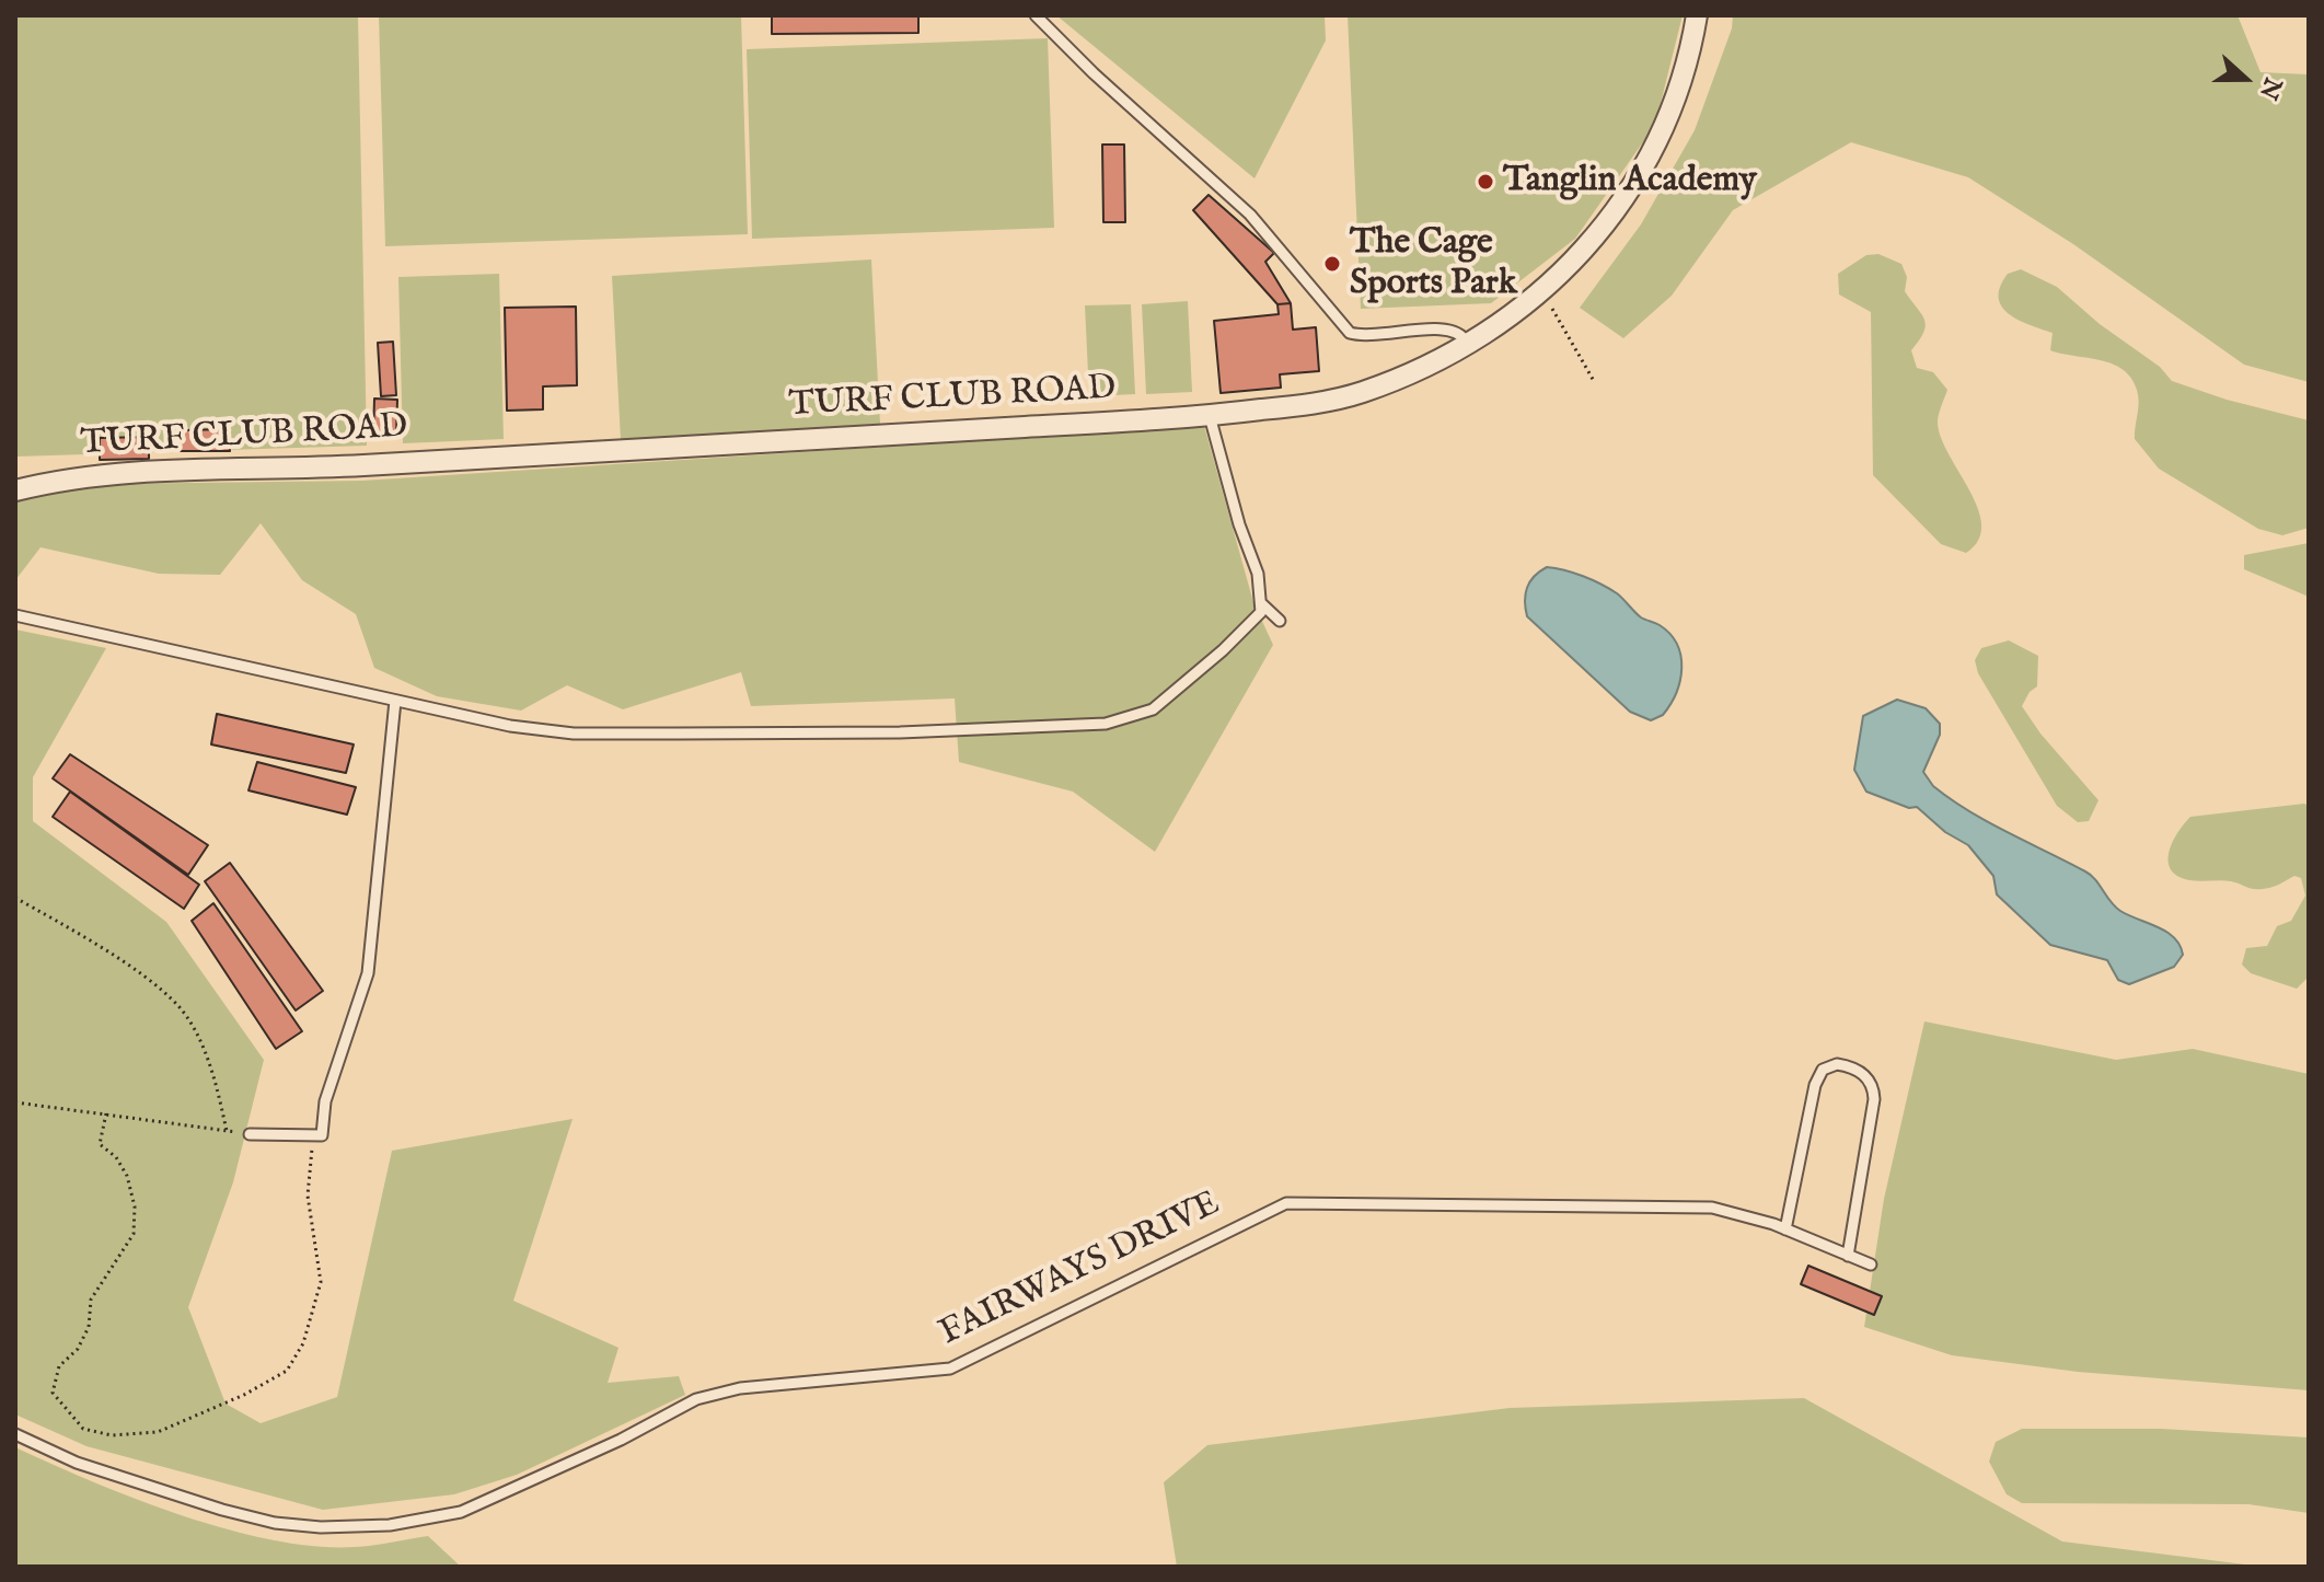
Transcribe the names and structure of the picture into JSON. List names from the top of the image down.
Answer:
{
  "streets": {
    "street": ["TURF CLUB ROAD"],
    "lane": ["FAIRWAYS DRIVE"]
  },
  "places": ["Tanglin Academy", "The Cage Sports Park"],
  "north": "right"
}
